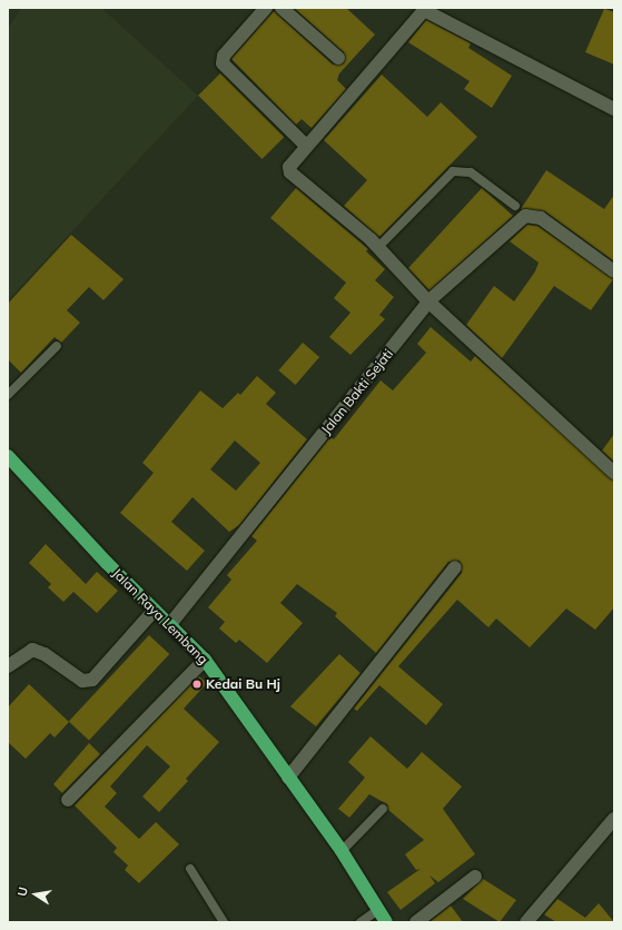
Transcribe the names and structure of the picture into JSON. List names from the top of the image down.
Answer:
{
  "streets": {
    "main road": ["Jalan Raya Lembang"],
    "street": ["Jalan Bakti Sejati"]
  },
  "crossings": [
    ["Jalan Bakti Sejati", "Jalan Raya Lembang"]
  ],
  "places": ["Kedai Bu Hj"],
  "north": "left"
}
